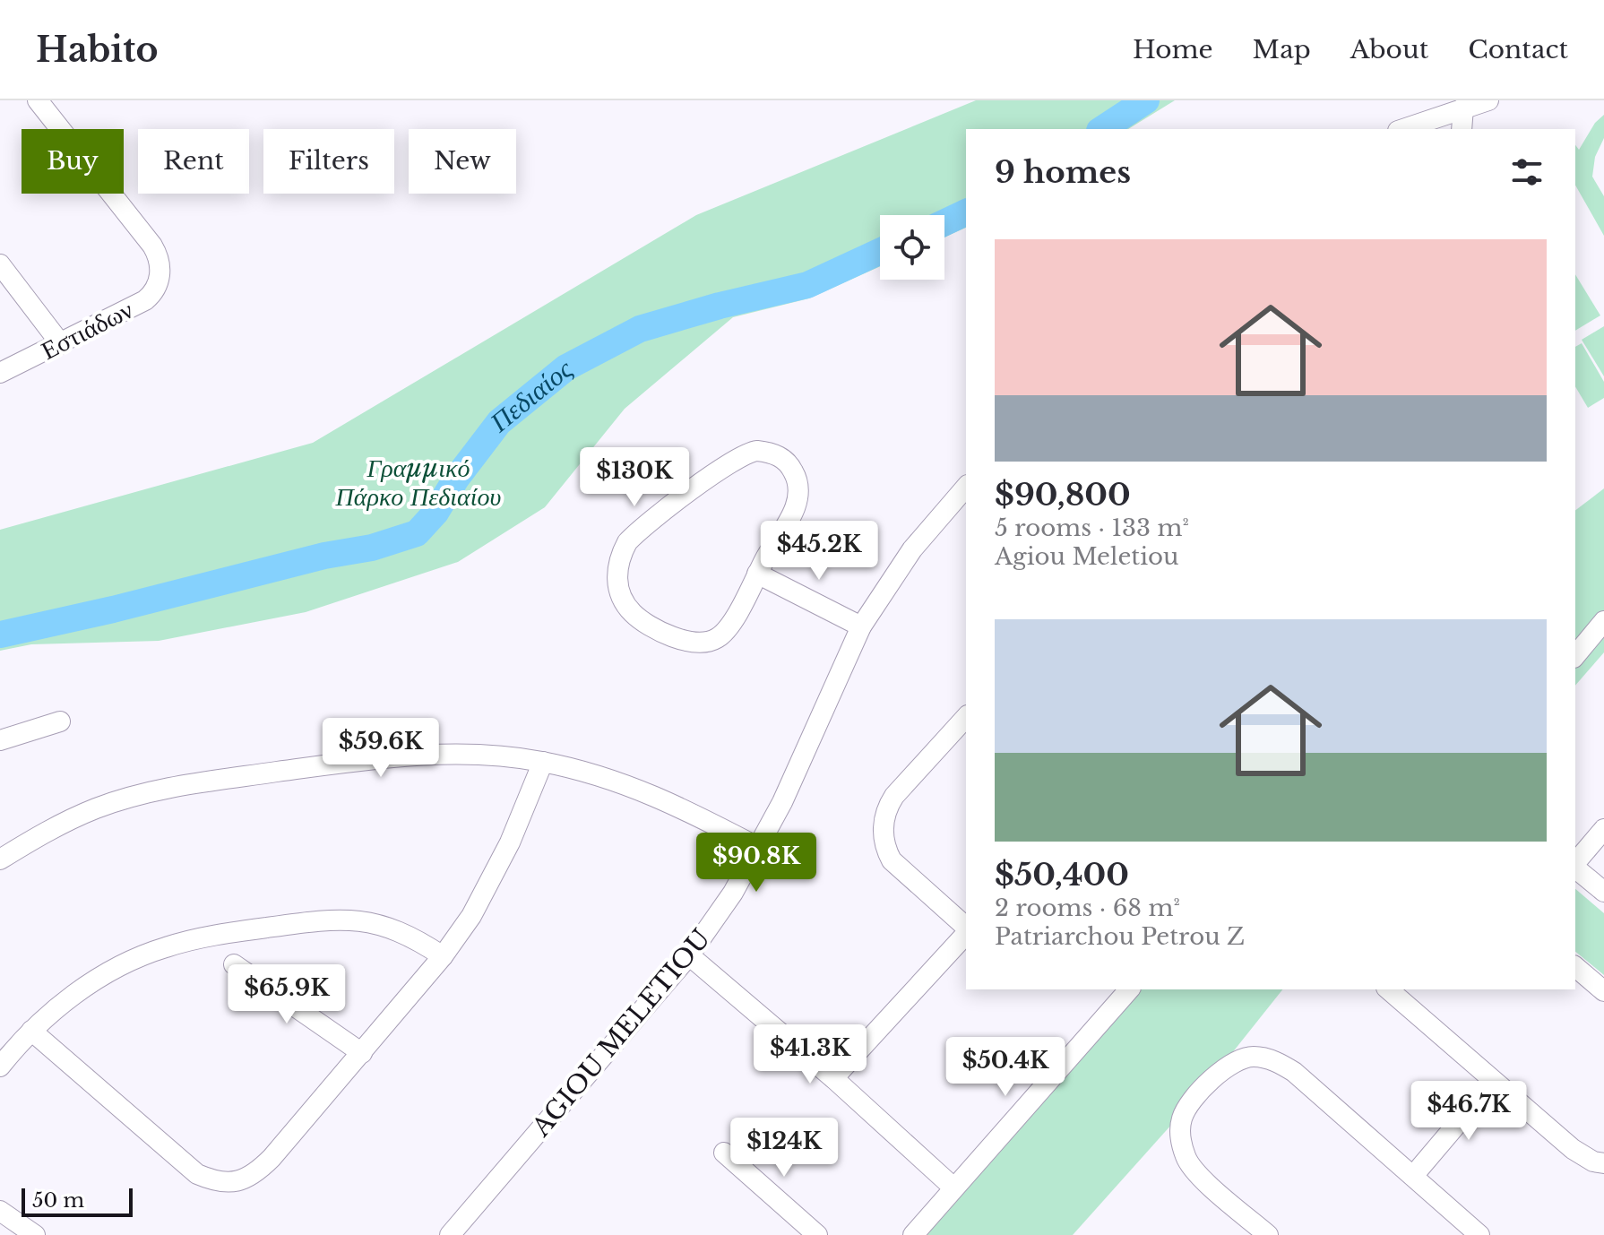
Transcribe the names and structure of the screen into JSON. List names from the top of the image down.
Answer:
{
  "streets": {
    "street": ["Εστιάδων", "AGIOU MELETIOU"]
  },
  "water": ["Πεδιαίος"],
  "parks": ["Γραμμικό Πάρκο Πεδιαίου"],
  "scale_bar": "50 m",
  "page": {
    "header": "Habito",
    "nav": [
      "Home",
      "Map",
      "About",
      "Contact"
    ],
    "chip": [
      "Buy",
      "Rent",
      "Filters",
      "New"
    ],
    "heading": "9 homes",
    "list": [
      {
        "name": "$90,800",
        "note": "5 rooms · 133 m² · Agiou Meletiou"
      },
      {
        "name": "$50,400",
        "note": "2 rooms · 68 m² · Patriarchou Petrou Z"
      }
    ],
    "price": [
      "$130K",
      "$45.2K",
      "$59.6K",
      "$90.8K",
      "$65.9K",
      "$41.3K",
      "$50.4K",
      "$46.7K",
      "$124K"
    ],
    "scale": "50 m"
  }
}
